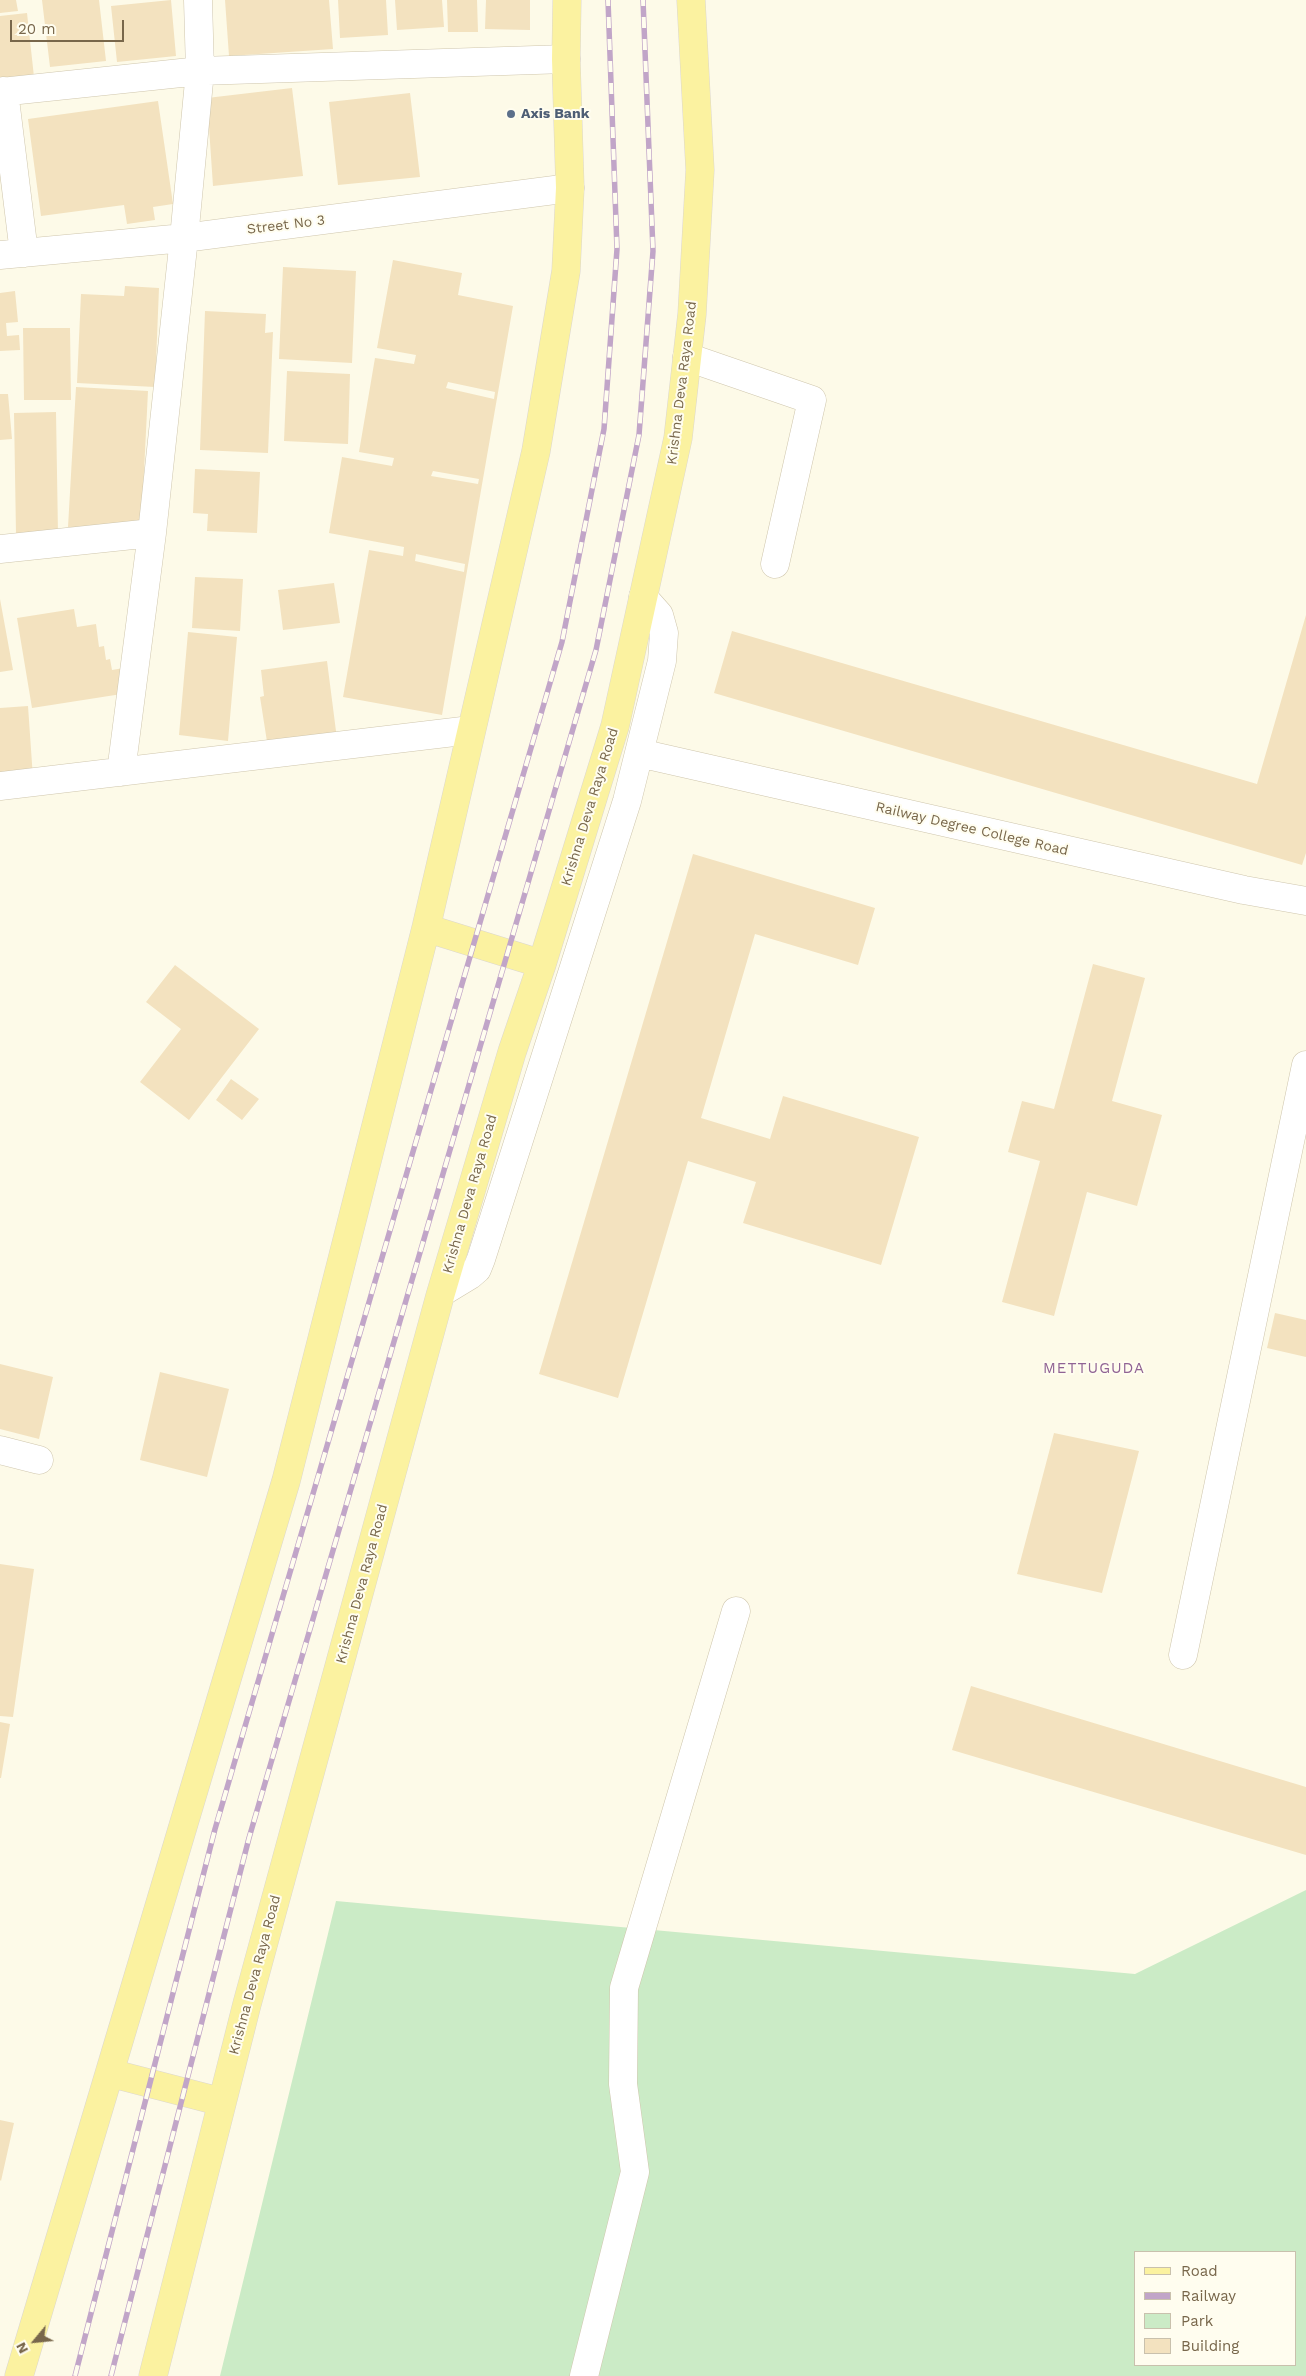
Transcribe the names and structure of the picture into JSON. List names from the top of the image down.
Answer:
{
  "streets": {
    "main road": ["Krishna Deva Raya Road"],
    "street": ["Street No 3", "Railway Degree College Road"]
  },
  "districts": ["METTUGUDA"],
  "places": ["Axis Bank"],
  "legend": [
    "Road",
    "Railway",
    "Park",
    "Building"
  ],
  "scale_bar": "20 m",
  "north": "bottom left"
}
